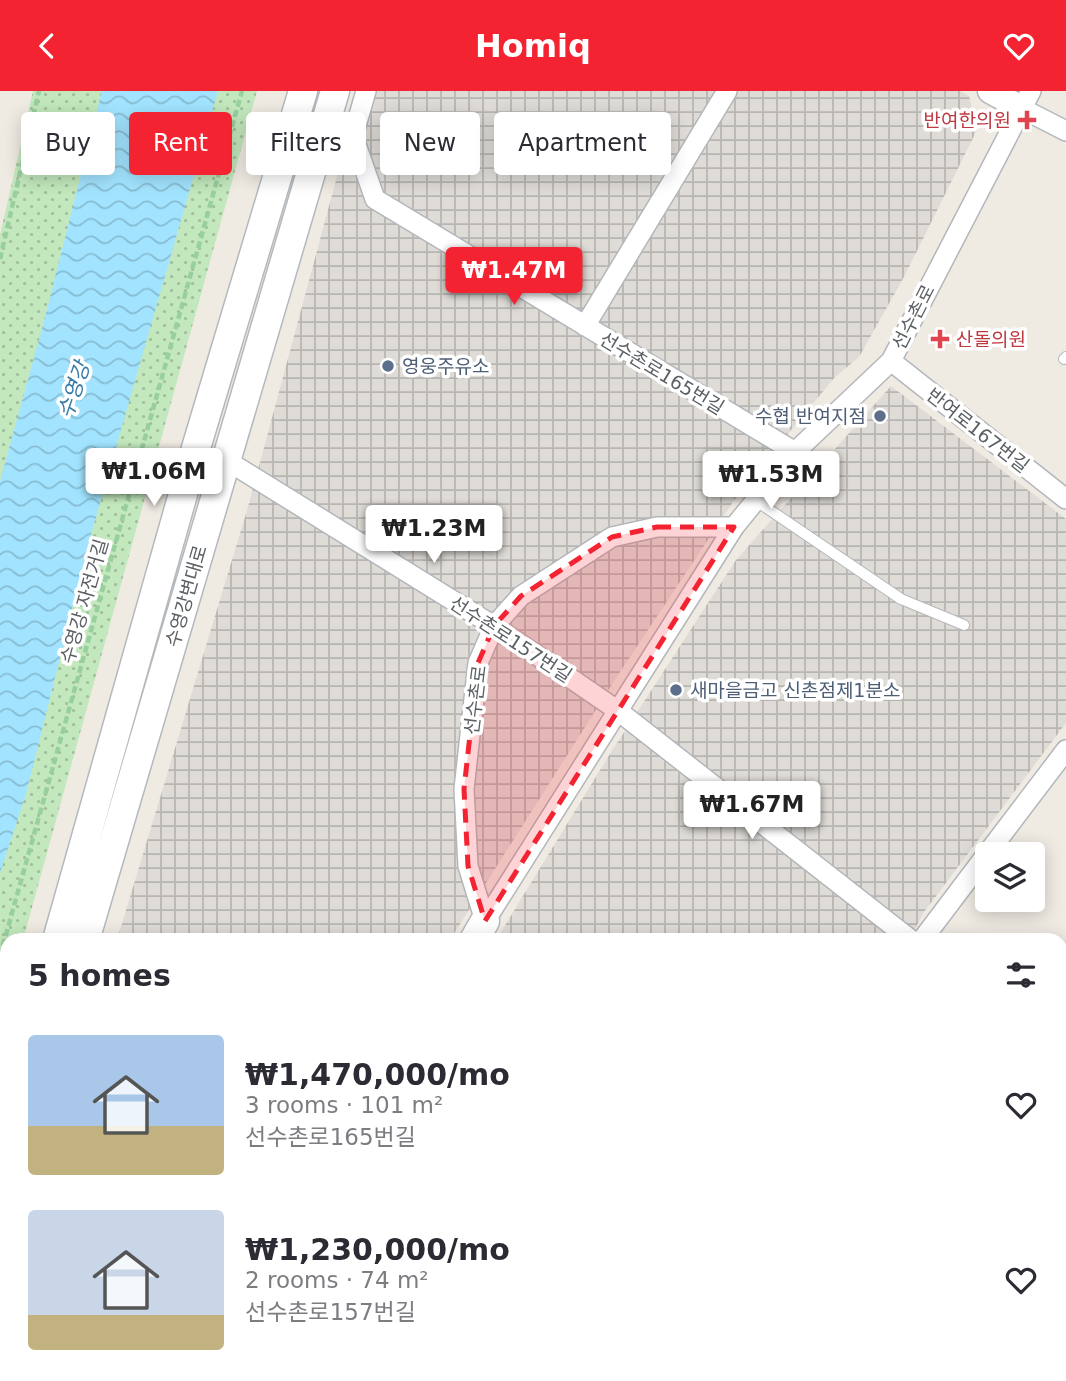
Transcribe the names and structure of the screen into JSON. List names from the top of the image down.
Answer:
{
  "streets": {
    "main road": ["수영강변대로"],
    "street": [
      "선수촌로",
      "선수촌로165번길",
      "반여로167번길",
      "선수촌로157번길"
    ],
    "path": ["수영강 자전거길"]
  },
  "crossings": [
    ["선수촌로", "선수촌로165번길"],
    ["선수촌로", "반여로167번길"],
    ["선수촌로", "선수촌로157번길"],
    ["수영강변대로", "선수촌로157번길"]
  ],
  "water": ["수영강"],
  "places": {
    "health": ["반여한의원", "산돌의원"],
    "other": ["영웅주유소", "수협 반여지점", "새마을금고 신촌점제1분소"]
  },
  "page": {
    "header": "Homiq",
    "chip": [
      "Buy",
      "Rent",
      "Filters",
      "New",
      "Apartment"
    ],
    "price": [
      "₩1.47M",
      "₩1.06M",
      "₩1.53M",
      "₩1.23M",
      "₩1.67M"
    ],
    "heading": "5 homes",
    "list": [
      {
        "name": "₩1,470,000/mo",
        "note": "3 rooms · 101 m² · 선수촌로165번길"
      },
      {
        "name": "₩1,230,000/mo",
        "note": "2 rooms · 74 m² · 선수촌로157번길"
      }
    ]
  }
}
